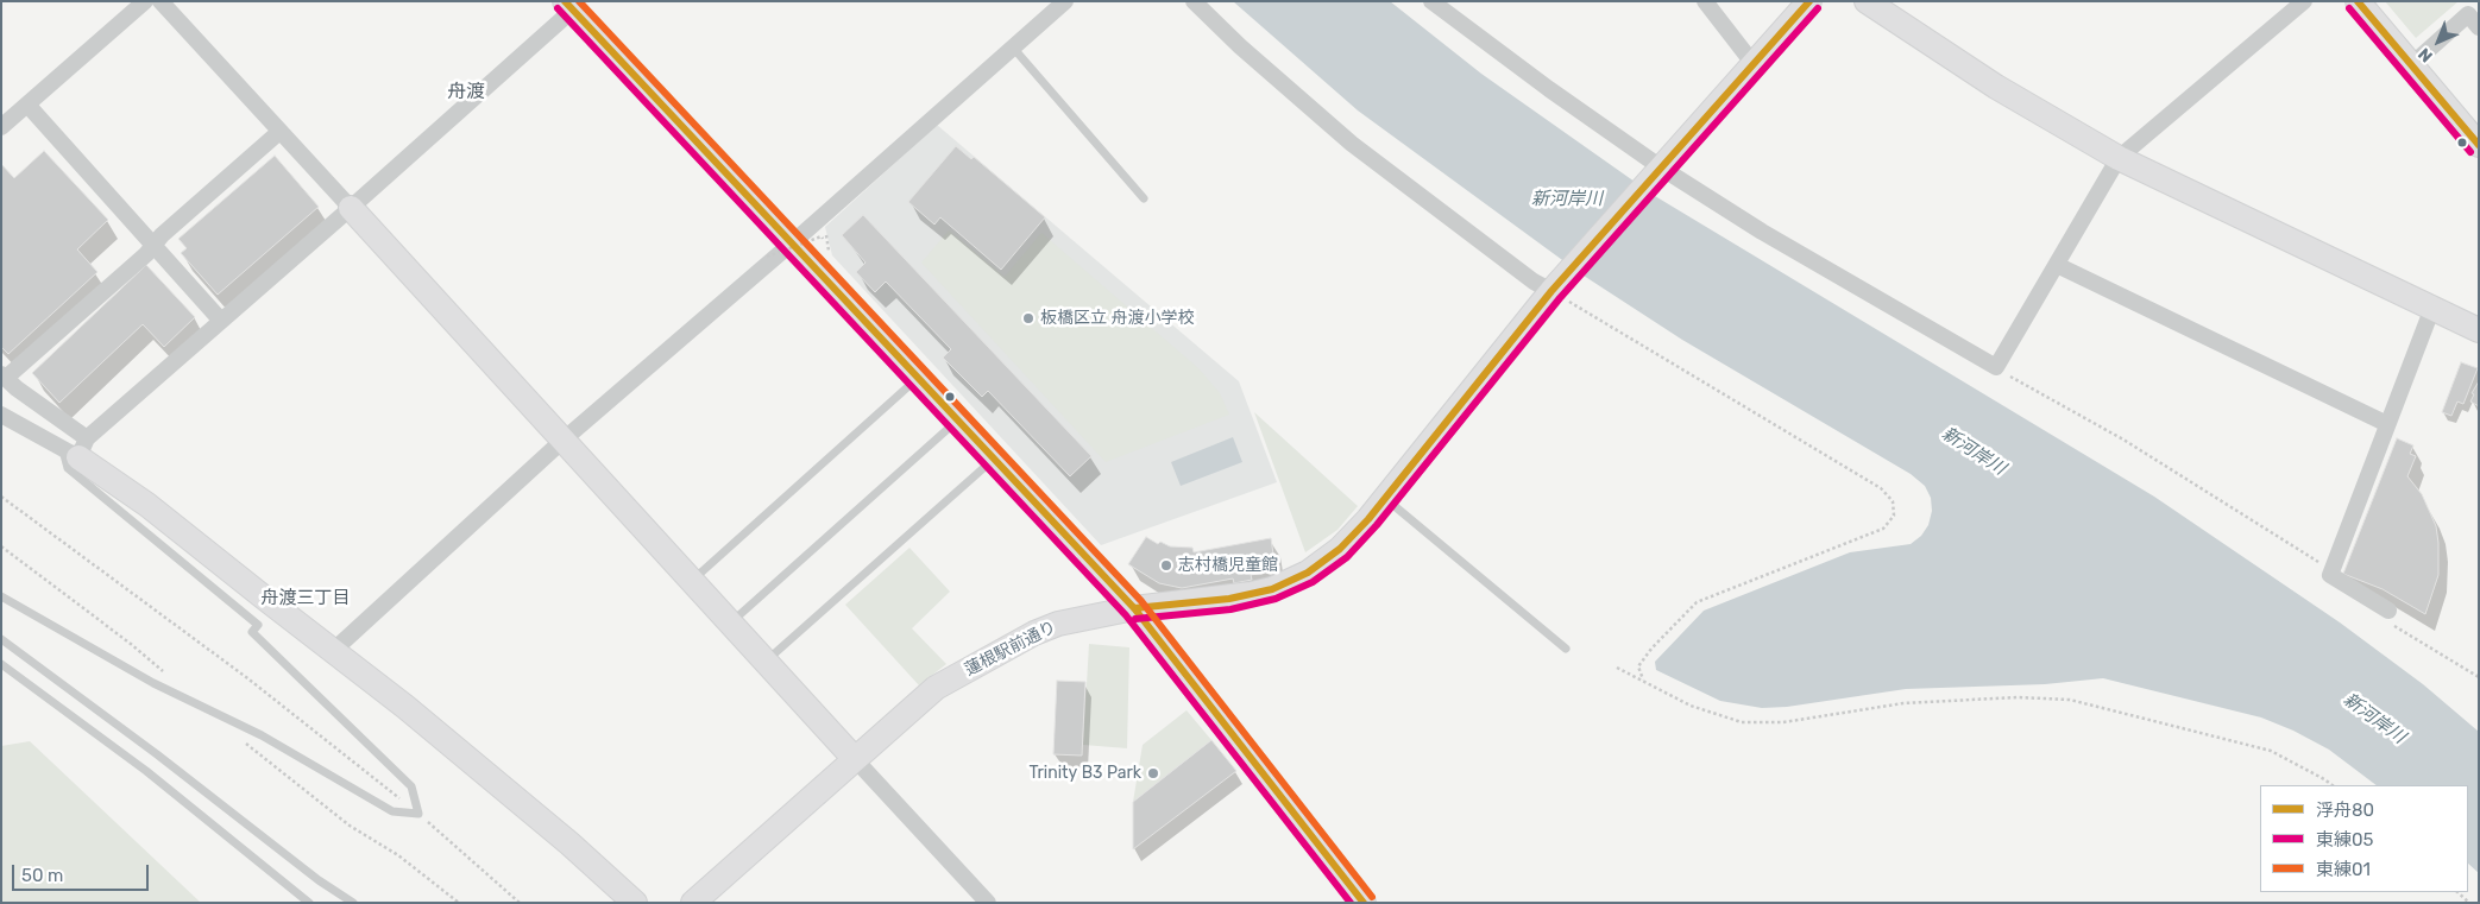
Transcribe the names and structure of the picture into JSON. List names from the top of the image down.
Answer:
{
  "streets": {
    "street": ["蓮根駅前通り"]
  },
  "districts": ["舟渡", "舟渡三丁目"],
  "water": ["新河岸川"],
  "places": ["板橋区立 舟渡小学校", "志村橋児童館", "Trinity B3 Park"],
  "lines": ["transit line 浮舟80", "transit line 東練01", "transit line 東練05"],
  "legend": ["浮舟80", "東練05", "東練01"],
  "scale_bar": "50 m",
  "north": "bottom left"
}
